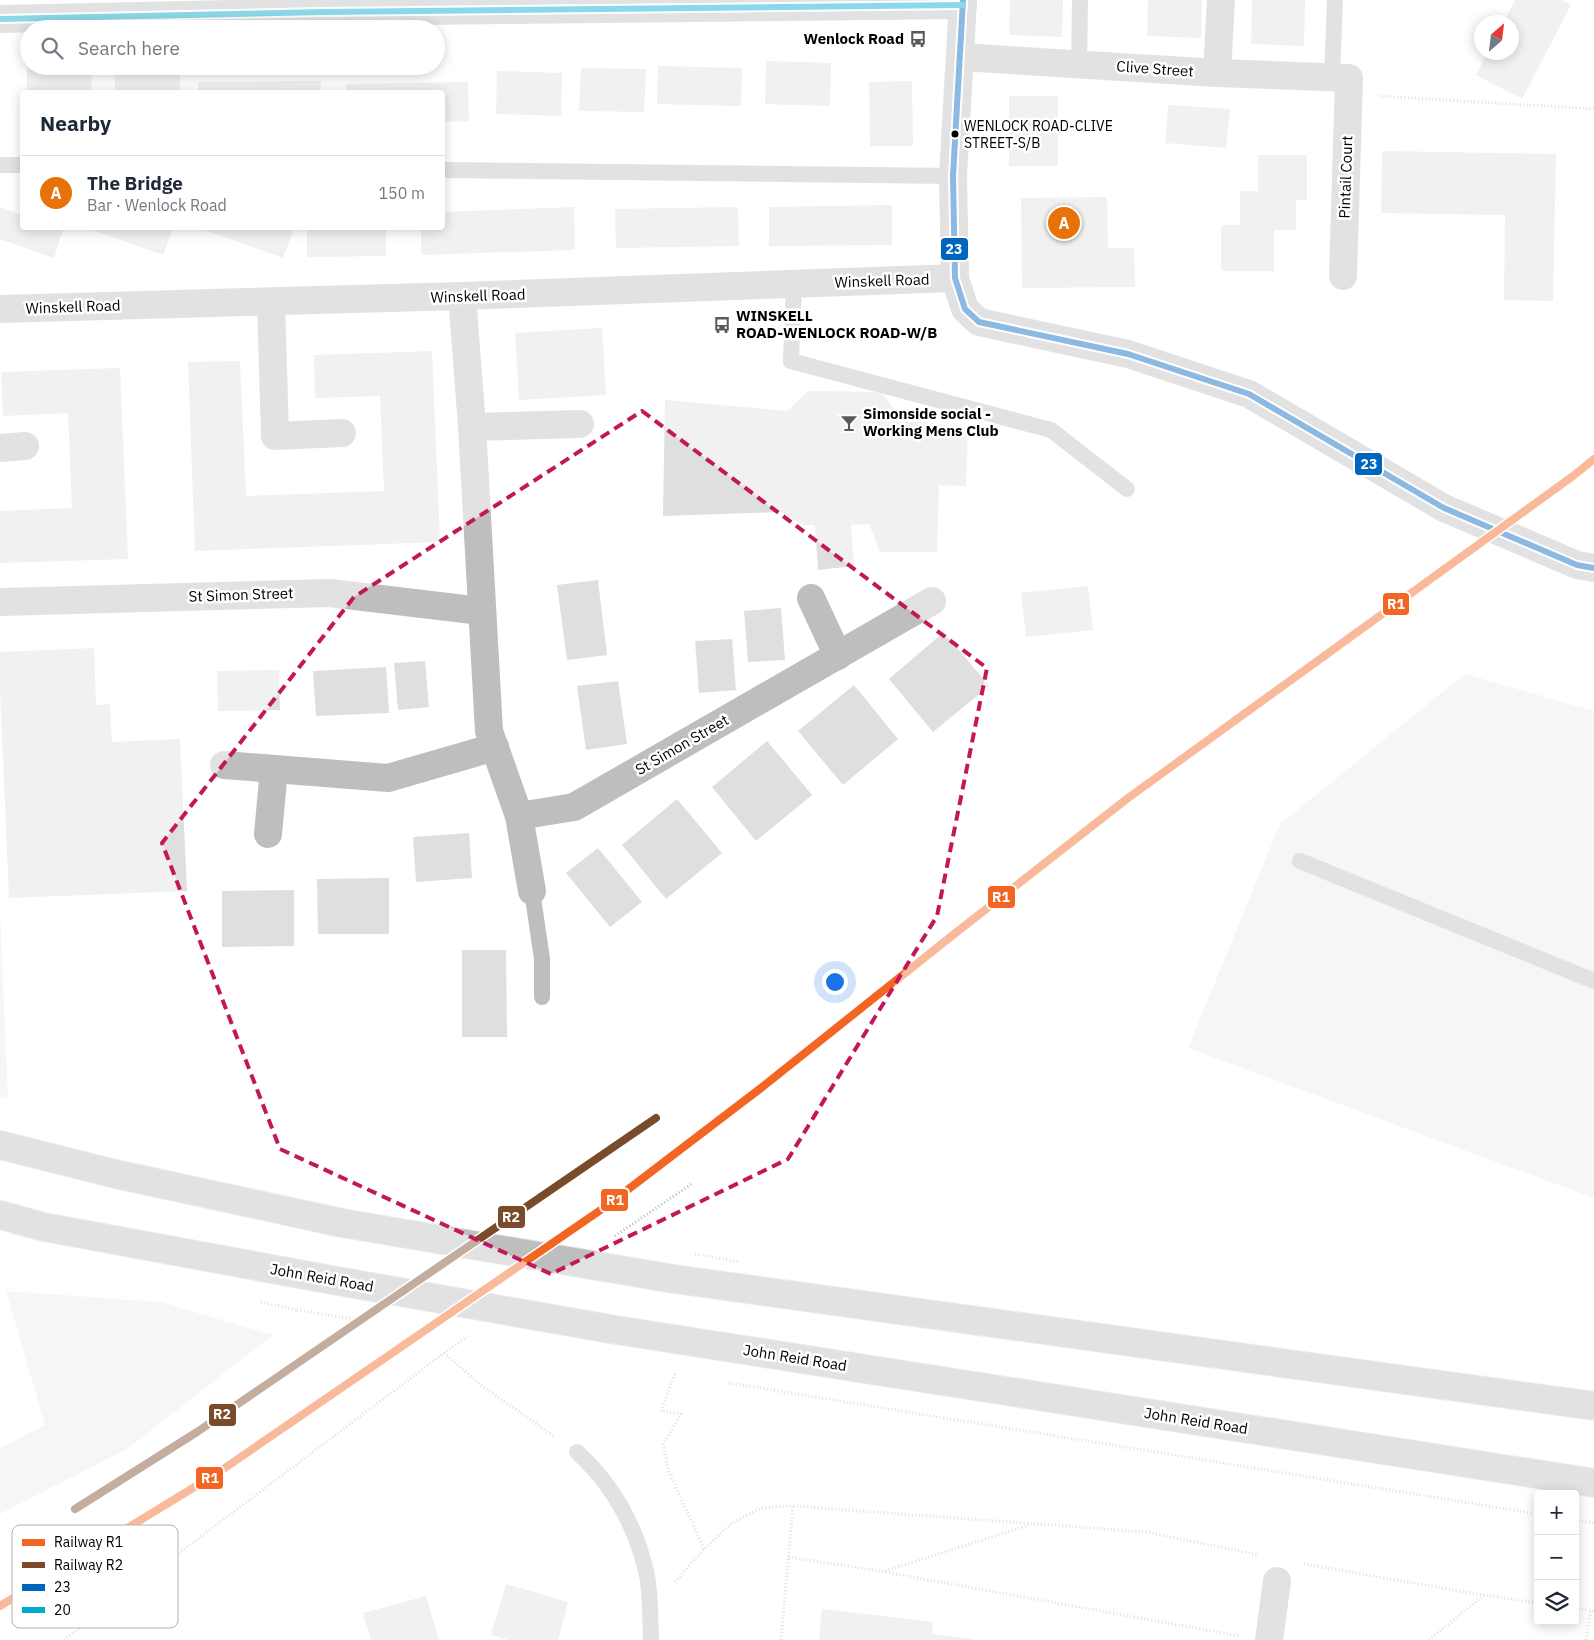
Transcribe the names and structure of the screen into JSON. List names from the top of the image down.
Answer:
{
  "streets": {
    "main road": [
      "Clive Street",
      "Pintail Court",
      "Winskell Road",
      "St Simon Street",
      "John Reid Road"
    ]
  },
  "crossings": [
    ["Clive Street", "Pintail Court"]
  ],
  "places": {
    "bus stop": ["Wenlock Road", "WINSKELL ROAD-WENLOCK ROAD-W/B"],
    "other": ["WENLOCK ROAD-CLIVE STREET-S/B"],
    "bar": ["Simonside social - Working Mens Club"]
  },
  "lines": [
    "transit line 23",
    "transit line 20",
    "rail line R1",
    "rail line R2"
  ],
  "legend": [
    "Railway R1",
    "Railway R2",
    "23",
    "20"
  ],
  "north": "top right",
  "page": {
    "search": "Search here",
    "heading": "Nearby",
    "list": [
      {
        "mark": "A",
        "name": "The Bridge",
        "note": "Bar · Wenlock Road",
        "value": "150 m"
      }
    ],
    "pins": "A",
    "map_buttons": ["+", "−"]
  }
}
